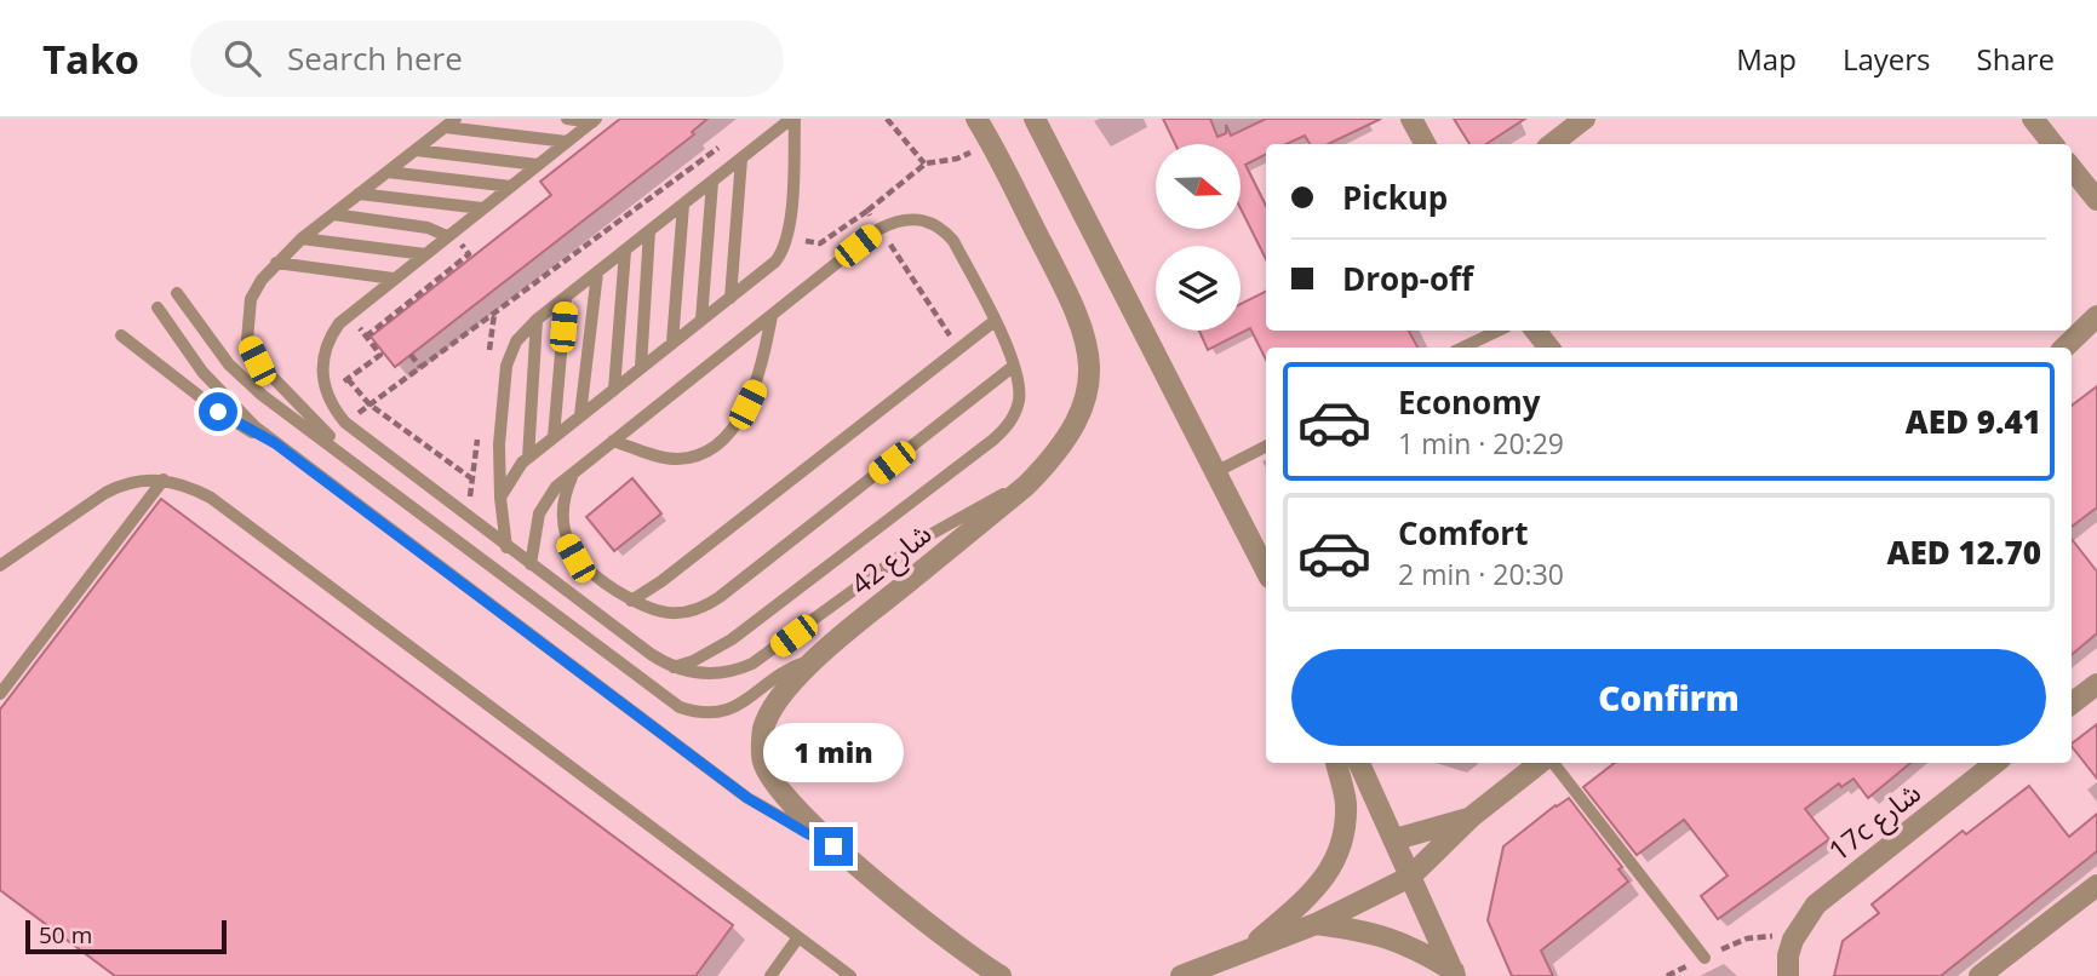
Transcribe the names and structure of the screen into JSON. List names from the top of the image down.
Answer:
{
  "streets": {
    "street": ["شارع 42", "17c شارع"]
  },
  "scale_bar": "50 m",
  "north": "right",
  "page": {
    "header": "Tako",
    "search": "Search here",
    "nav": ["Map", "Layers", "Share"],
    "banner": ["Pickup", "Drop-off"],
    "list": [
      {
        "name": "Economy",
        "note": "1 min · 20:29",
        "value": "AED 9.41"
      },
      {
        "name": "Comfort",
        "note": "2 min · 20:30",
        "value": "AED 12.70"
      }
    ],
    "buttons": "Confirm",
    "bubble": "1 min",
    "scale": "50 m"
  }
}
